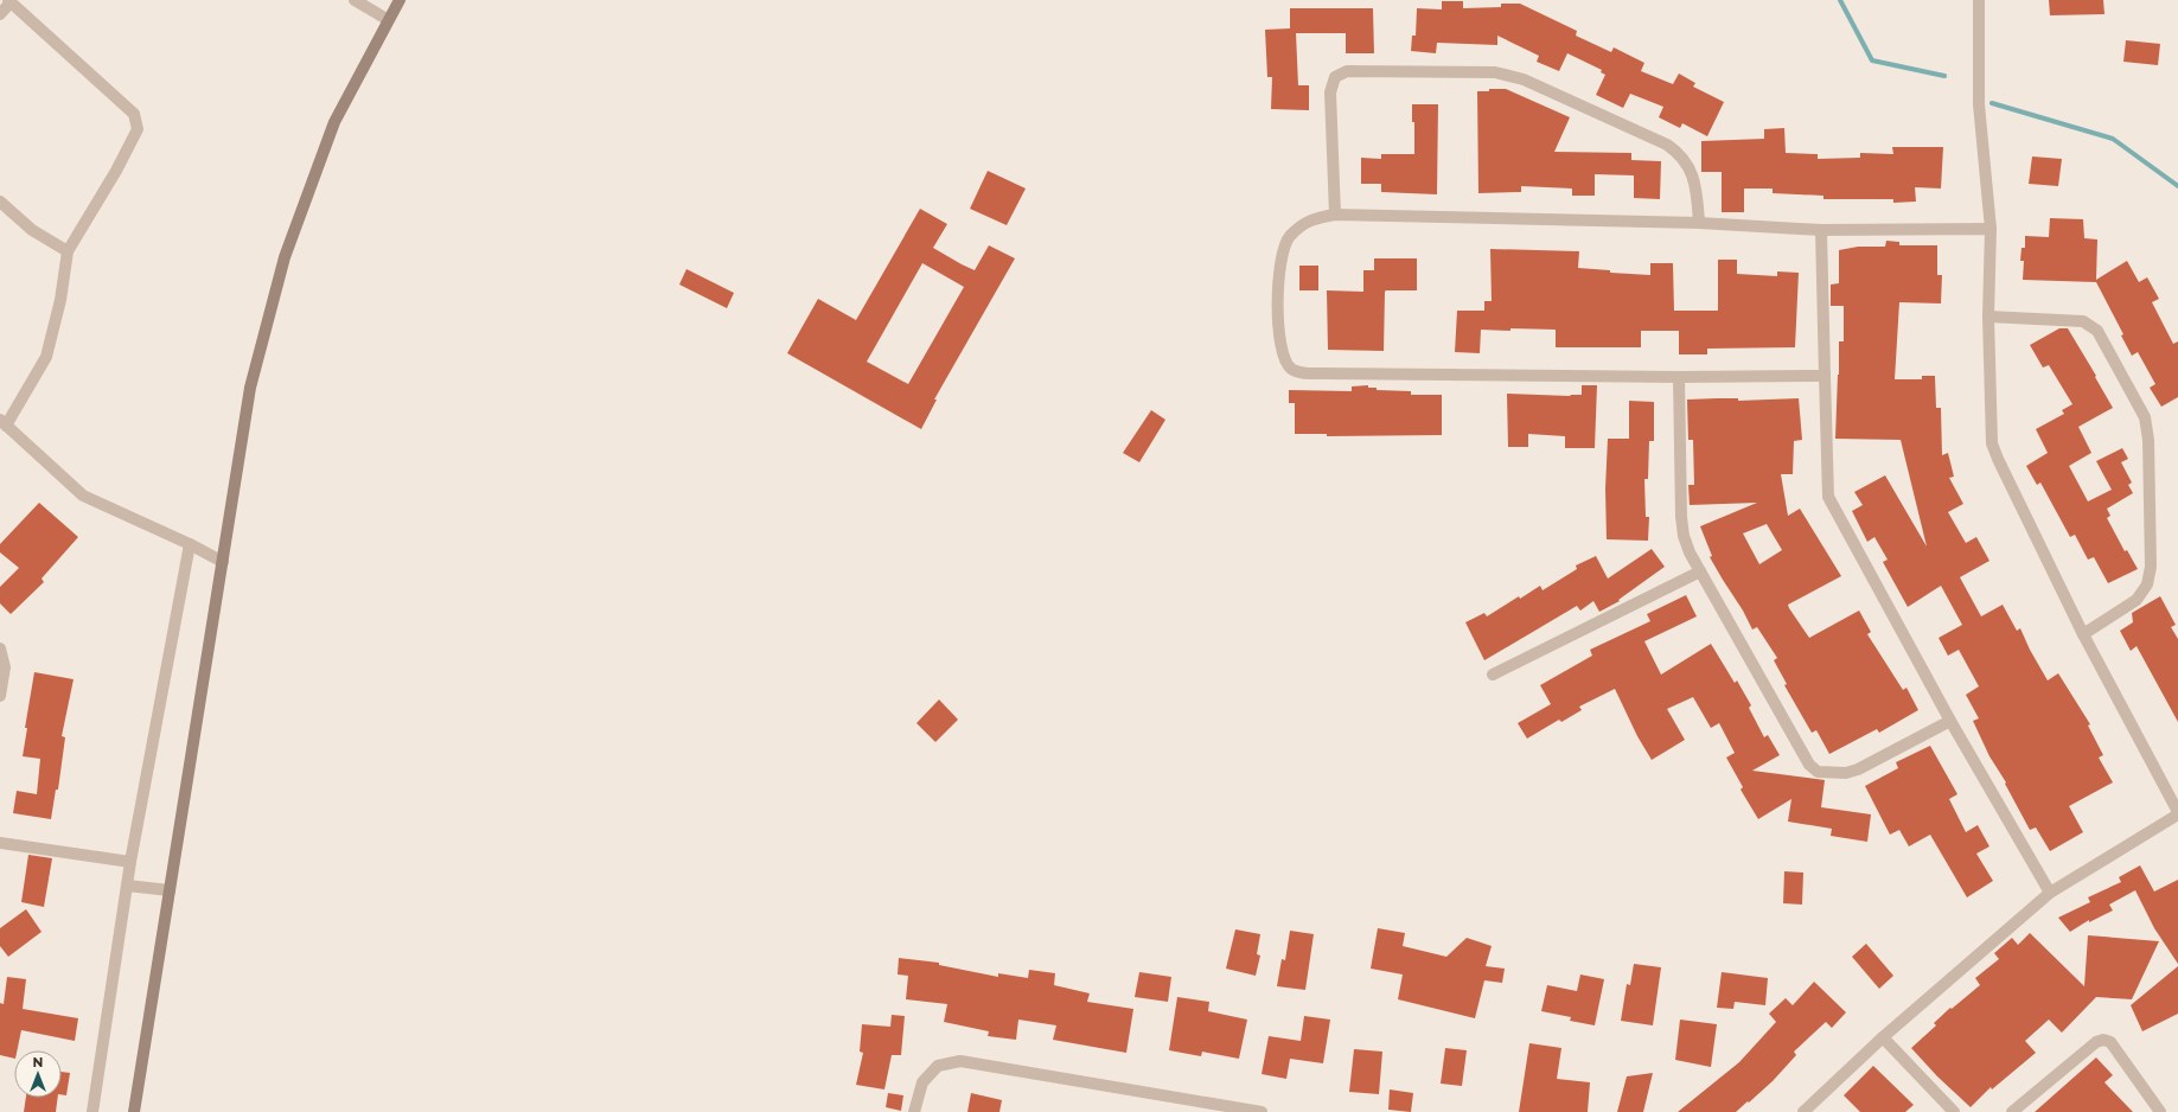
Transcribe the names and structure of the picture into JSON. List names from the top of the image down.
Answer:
{
  "north": "top"
}
